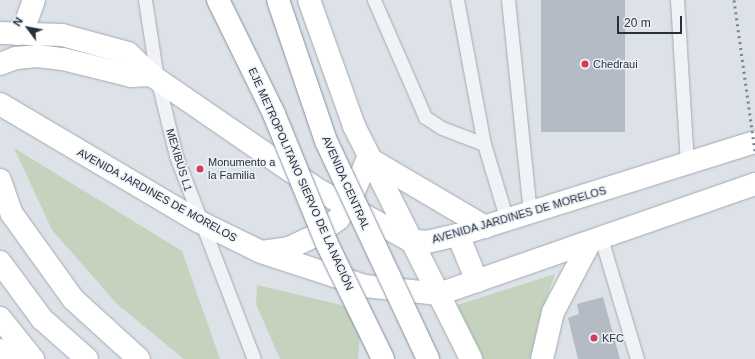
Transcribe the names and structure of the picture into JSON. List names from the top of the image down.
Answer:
{
  "streets": {
    "main road": ["EJE METROPOLITANO SIERVO DE LA NACIÓN", "AVENIDA CENTRAL", "AVENIDA JARDINES DE MORELOS"],
    "lane": ["MEXIBÚS L1"]
  },
  "crossings": [
    ["MEXIBÚS L1", "AVENIDA JARDINES DE MORELOS"]
  ],
  "places": ["Chedraui", "Monumento a la Familia", "KFC"],
  "scale_bar": "20 m",
  "north": "top left"
}
